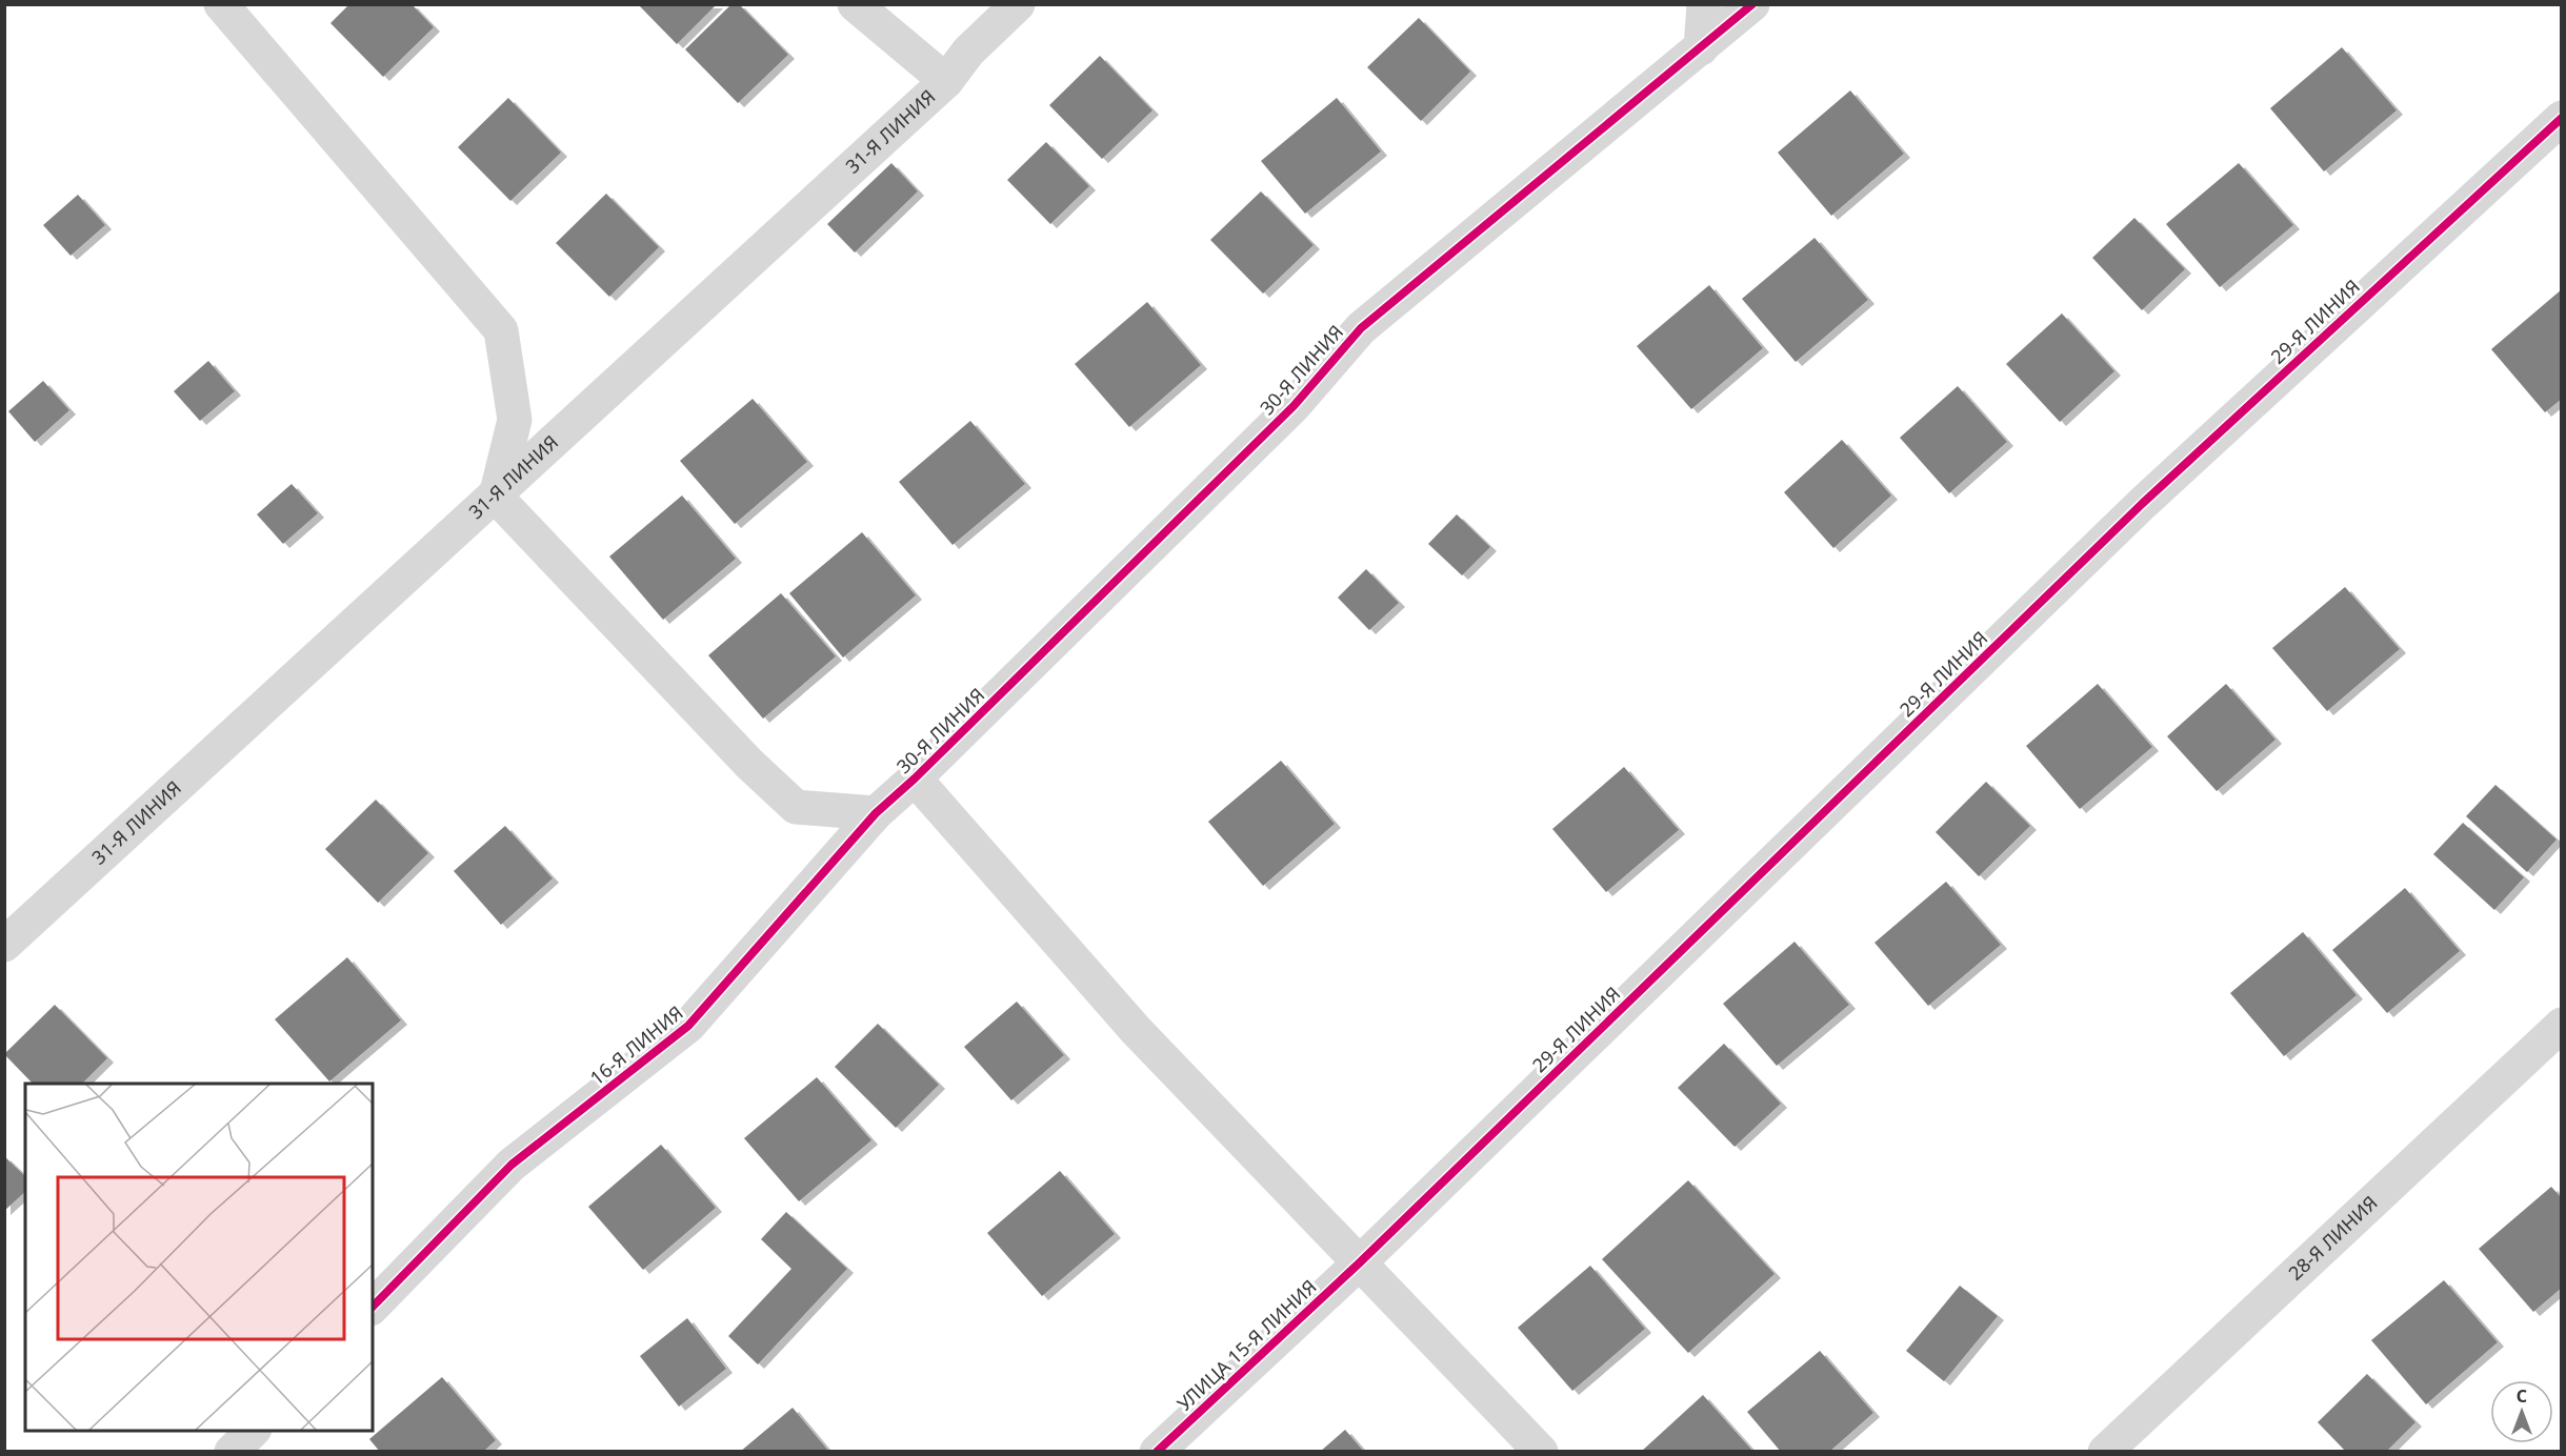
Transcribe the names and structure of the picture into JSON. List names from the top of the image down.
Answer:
{
  "streets": {
    "street": [
      "31-Я ЛИНИЯ",
      "29-Я ЛИНИЯ",
      "30-Я ЛИНИЯ",
      "16-Я ЛИНИЯ",
      "28-Я ЛИНИЯ",
      "УЛИЦА 15-Я ЛИНИЯ"
    ]
  },
  "crossings": [
    ["29-Я ЛИНИЯ", "УЛИЦА 15-Я ЛИНИЯ"],
    ["30-Я ЛИНИЯ", "16-Я ЛИНИЯ"]
  ],
  "north": "top"
}
